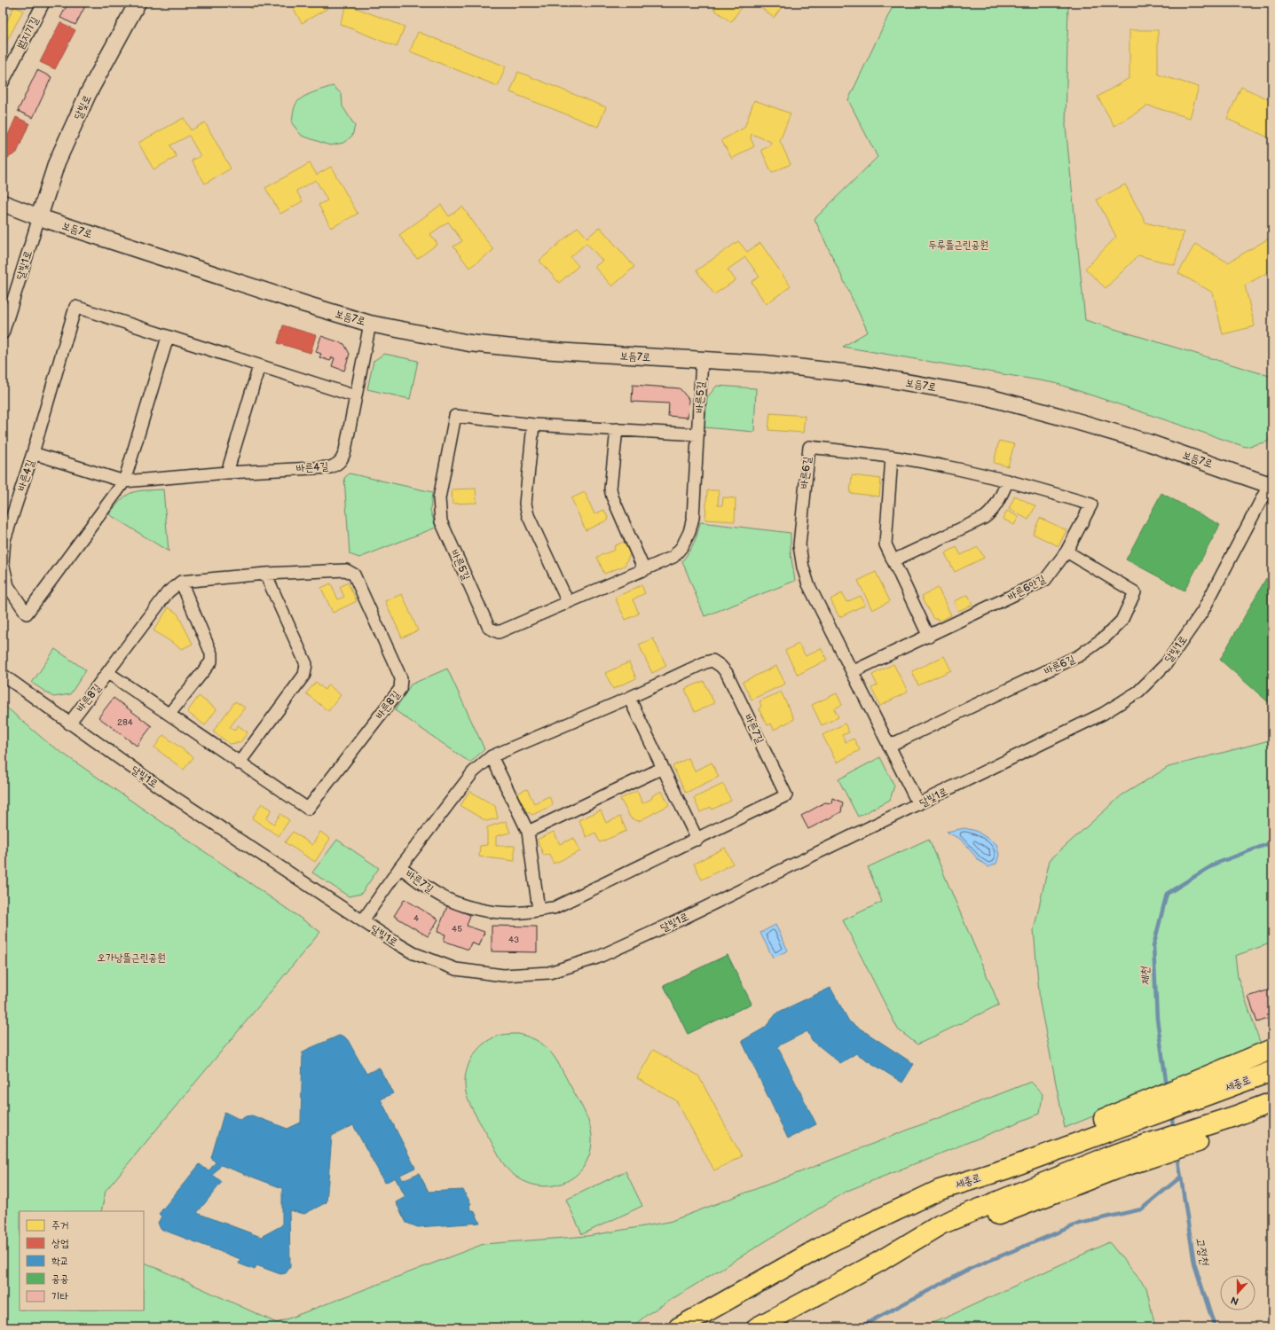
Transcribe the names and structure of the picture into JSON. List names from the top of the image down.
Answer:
{
  "streets": {
    "highway": ["세종로"],
    "street": [
      "범지기길",
      "달빛로",
      "보듬7로",
      "달빛1로",
      "바른5길",
      "바른4길",
      "바른6길",
      "바른6안길",
      "바른8길",
      "바른7길"
    ]
  },
  "crossings": [
    ["달빛로", "보듬7로"],
    ["달빛로", "달빛1로"],
    ["보듬7로", "달빛1로"],
    ["보듬7로", "바른5길"],
    ["보듬7로", "바른4길"],
    ["달빛1로", "바른6길"],
    ["달빛1로", "바른8길"],
    ["바른6길", "바른6안길"]
  ],
  "water": ["제천", "고정천"],
  "parks": ["두루뜰근린공원", "오가낭뜰근린공원"],
  "house_numbers": [
    "284",
    "4",
    "45",
    "43"
  ],
  "legend": [
    "주거",
    "상업",
    "학교",
    "공공",
    "기타"
  ],
  "north": "bottom"
}
